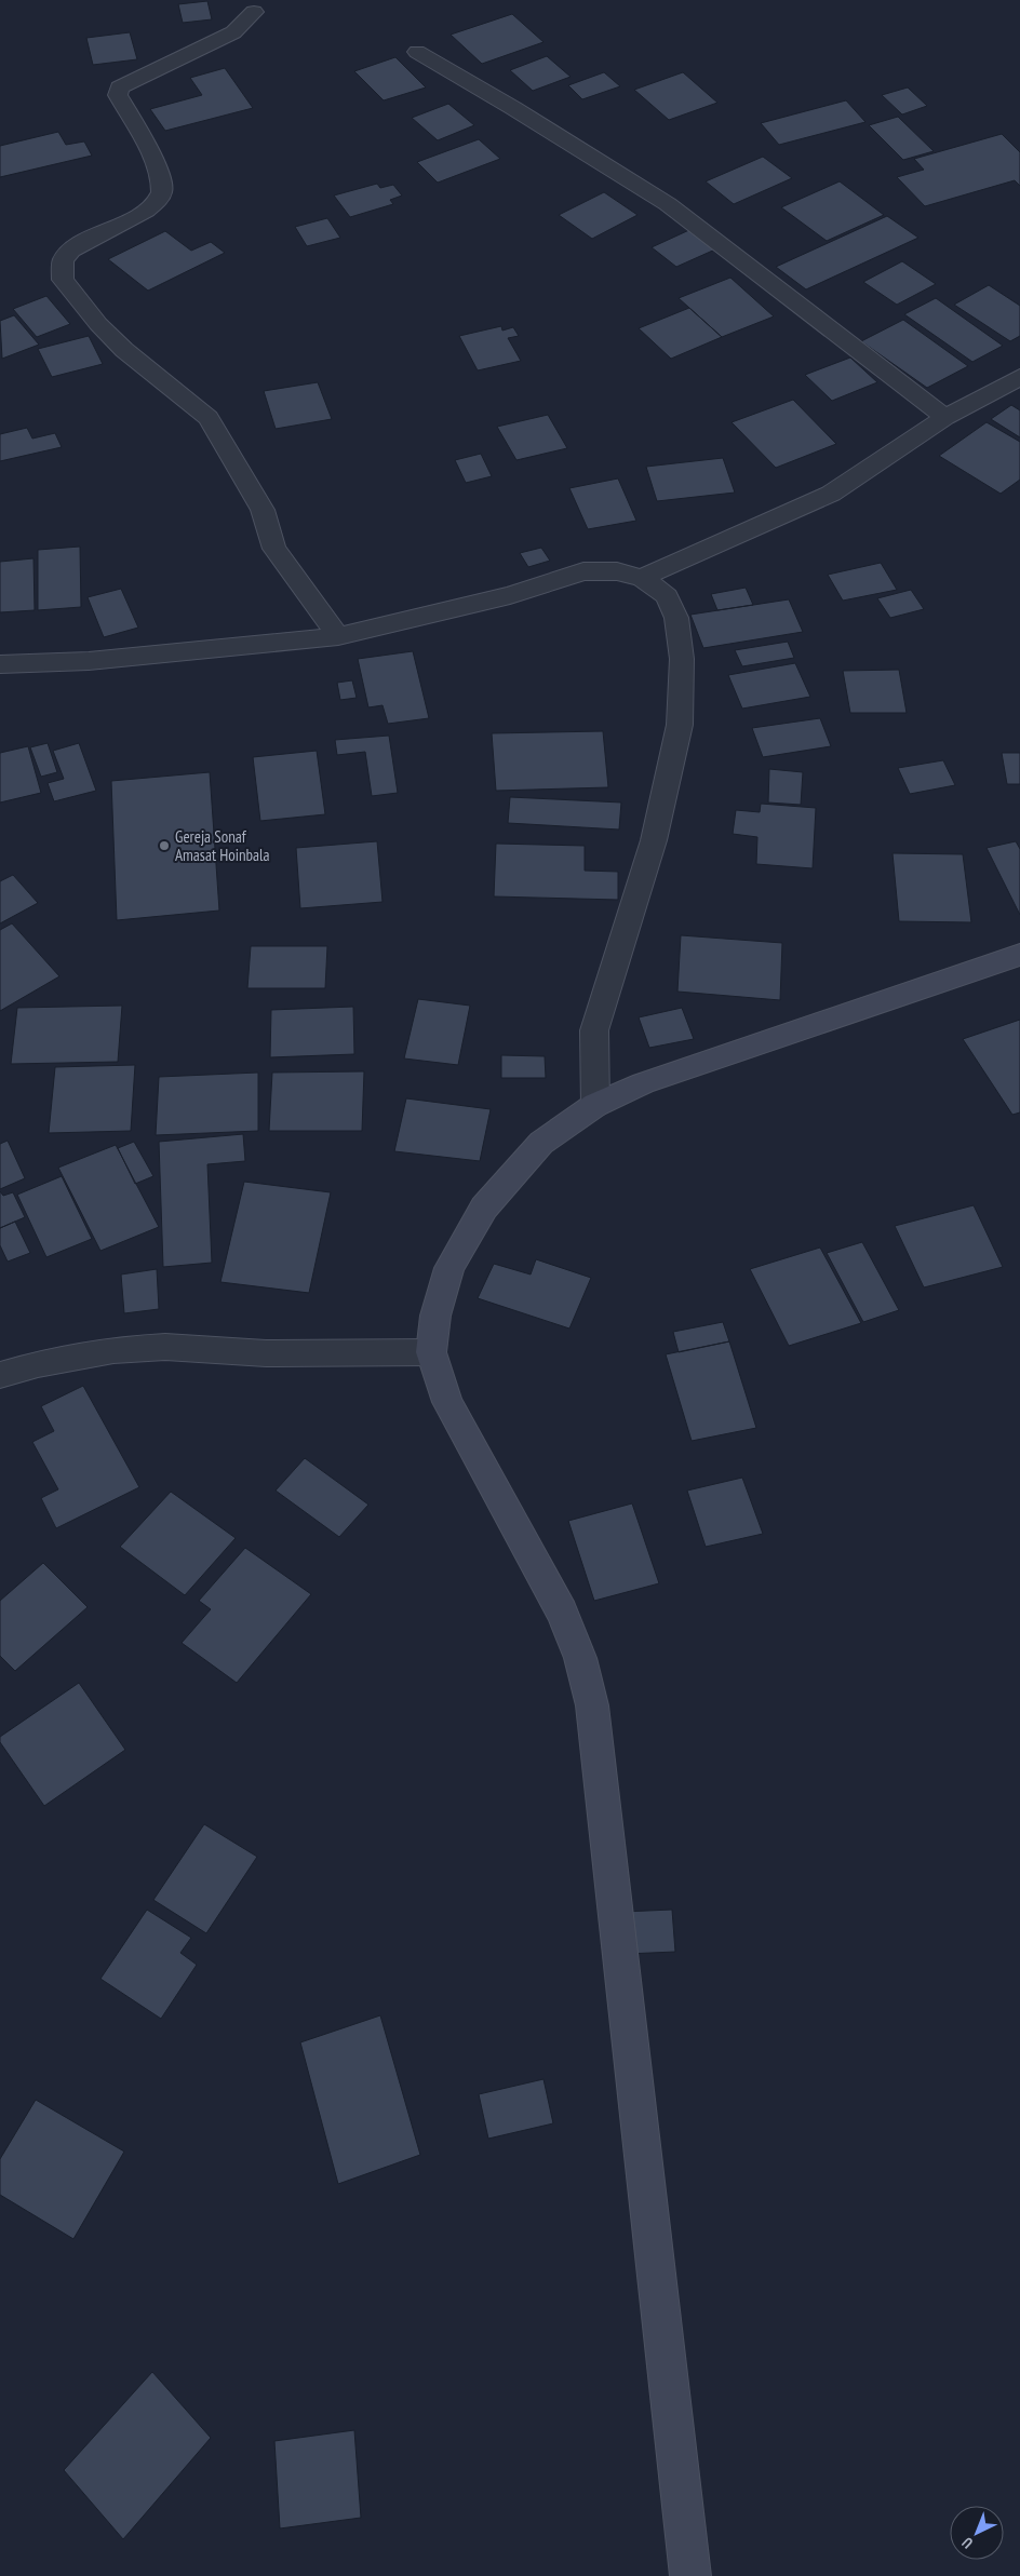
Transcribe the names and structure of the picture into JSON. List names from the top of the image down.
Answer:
{
  "places": ["Gereja Sonaf Amasat Hoinbala"],
  "north": "bottom left"
}
